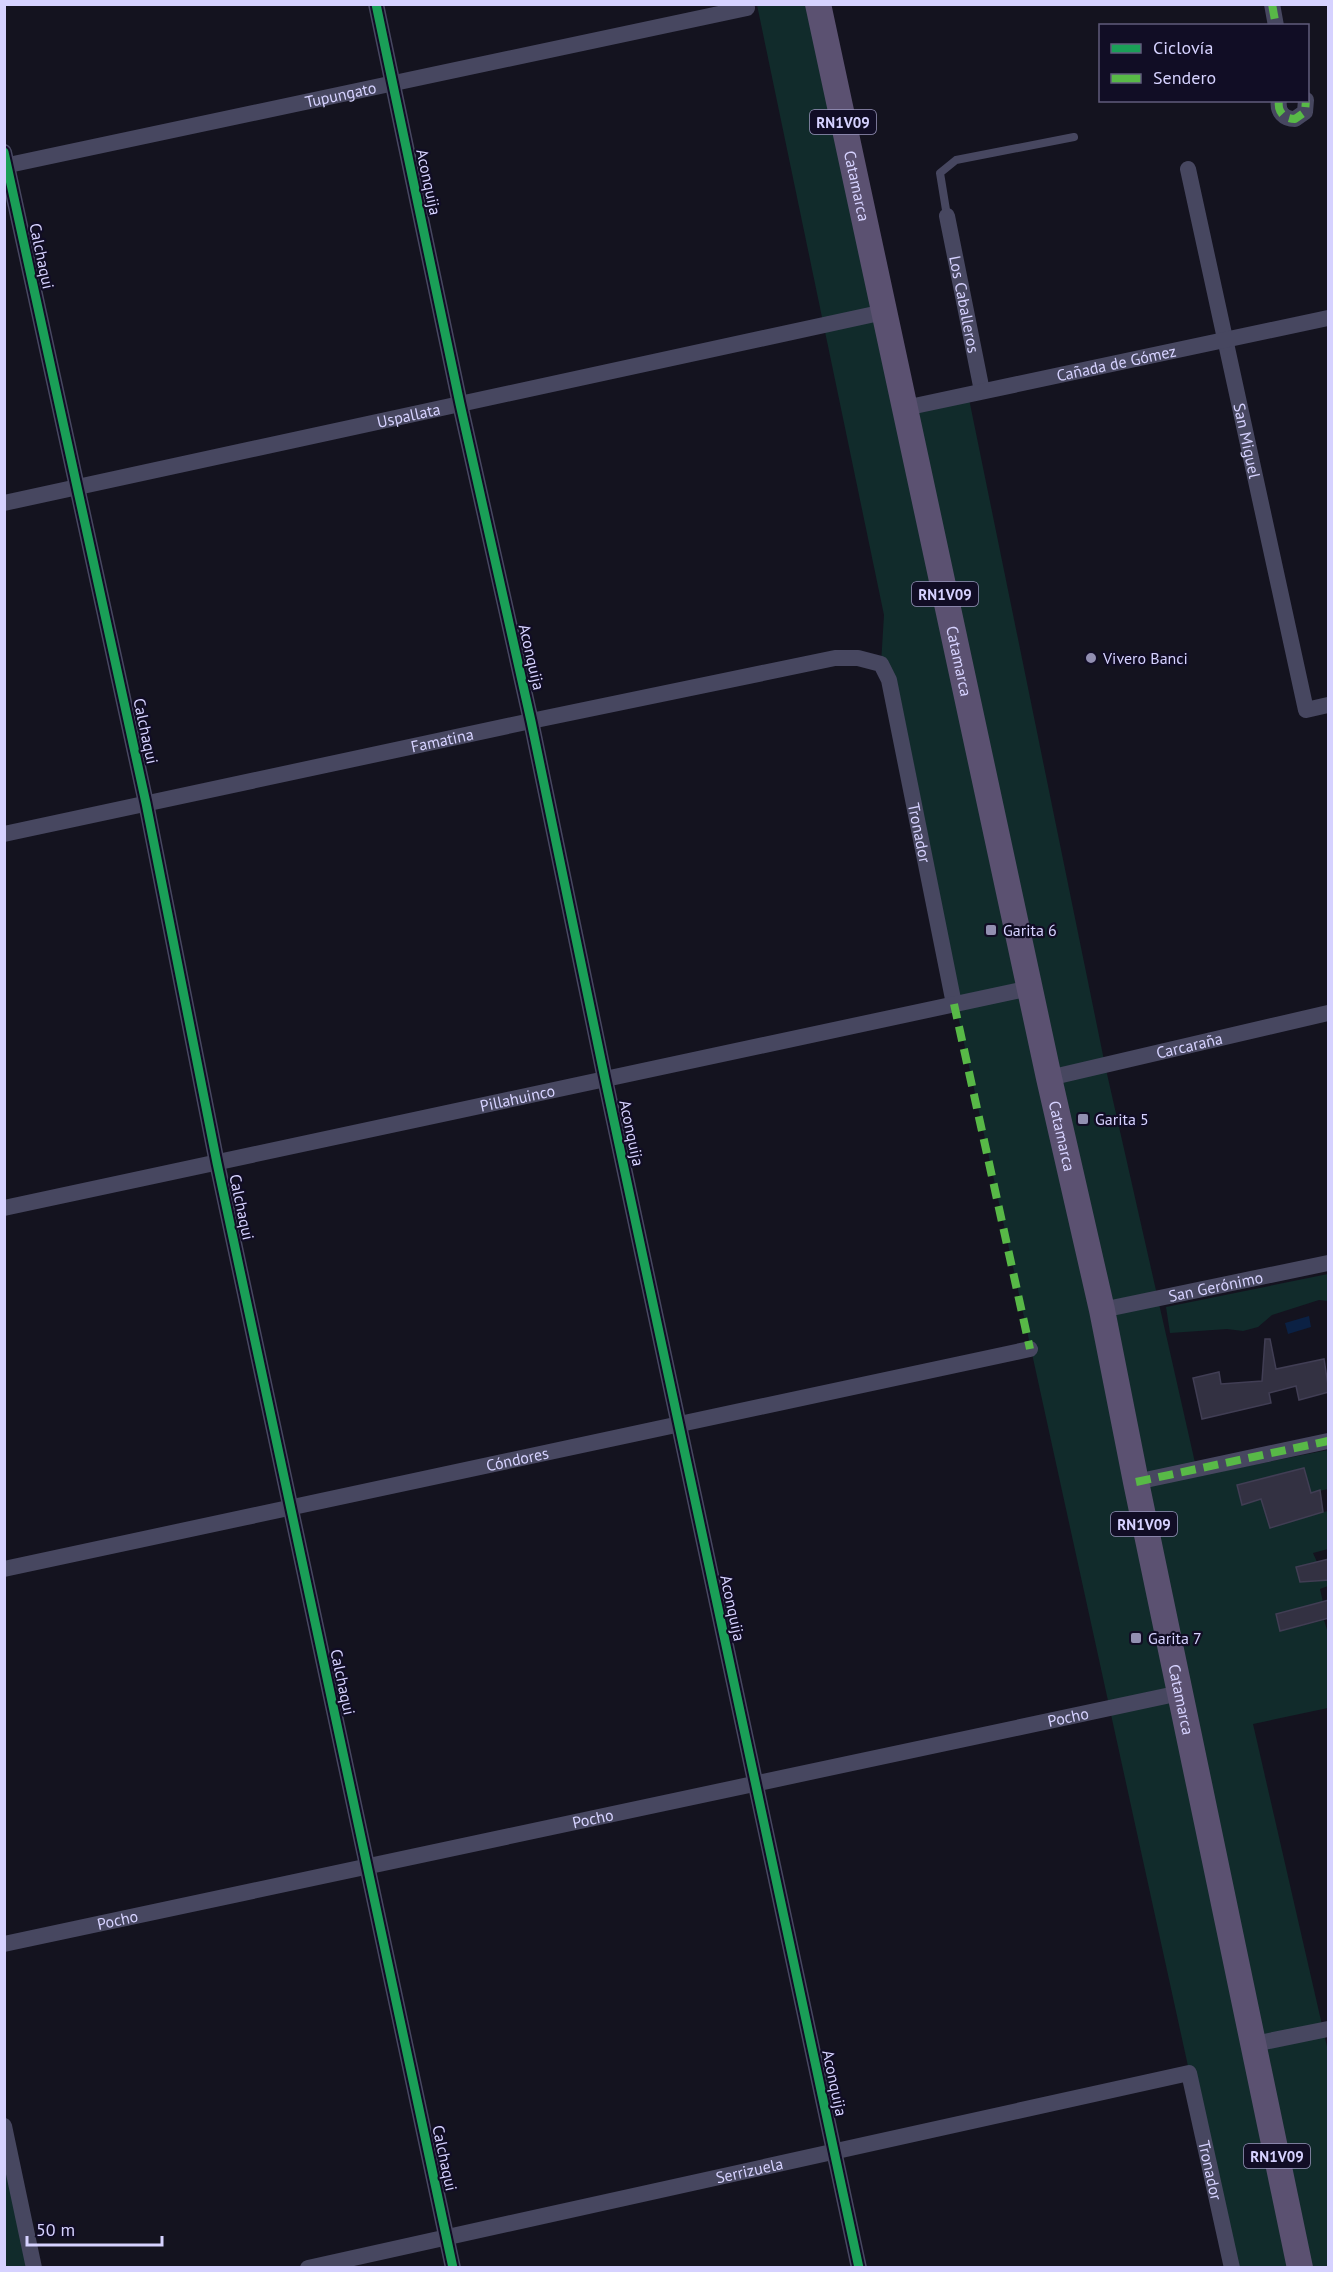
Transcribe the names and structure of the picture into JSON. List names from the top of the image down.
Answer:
{
  "streets": {
    "main road": ["RN1V09", "Catamarca"],
    "street": [
      "Tupungato",
      "Aconquija",
      "Calchaqui",
      "Los Caballeros",
      "Cañada de Gómez",
      "Uspallata",
      "San Miguel",
      "Famatina",
      "Tronador",
      "Carcaraña",
      "Pillahuinco",
      "San Gerónimo",
      "Cóndores",
      "Pocho",
      "Serrizuela"
    ]
  },
  "crossings": [
    ["Tupungato", "Aconquija"],
    ["Tupungato", "Calchaqui"],
    ["Aconquija", "Uspallata"],
    ["Aconquija", "Famatina"],
    ["Aconquija", "Pillahuinco"],
    ["Aconquija", "Cóndores"],
    ["Aconquija", "Pocho"],
    ["Aconquija", "Serrizuela"],
    ["Catamarca", "Cañada de Gómez"],
    ["Catamarca", "Uspallata"],
    ["Catamarca", "Carcaraña"],
    ["Catamarca", "Pillahuinco"],
    ["Catamarca", "San Gerónimo"],
    ["Catamarca", "Pocho"],
    ["Calchaqui", "Uspallata"],
    ["Calchaqui", "Famatina"],
    ["Calchaqui", "Pillahuinco"],
    ["Calchaqui", "Cóndores"],
    ["Calchaqui", "Pocho"],
    ["Calchaqui", "Serrizuela"],
    ["Los Caballeros", "Cañada de Gómez"],
    ["Cañada de Gómez", "San Miguel"],
    ["Famatina", "Tronador"],
    ["Tronador", "Pillahuinco"],
    ["Tronador", "Serrizuela"]
  ],
  "places": {
    "other": ["Vivero Banci"],
    "transit": ["Garita 6", "Garita 5", "Garita 7"]
  },
  "legend": ["Ciclovía", "Sendero"],
  "scale_bar": "50 m"
}
